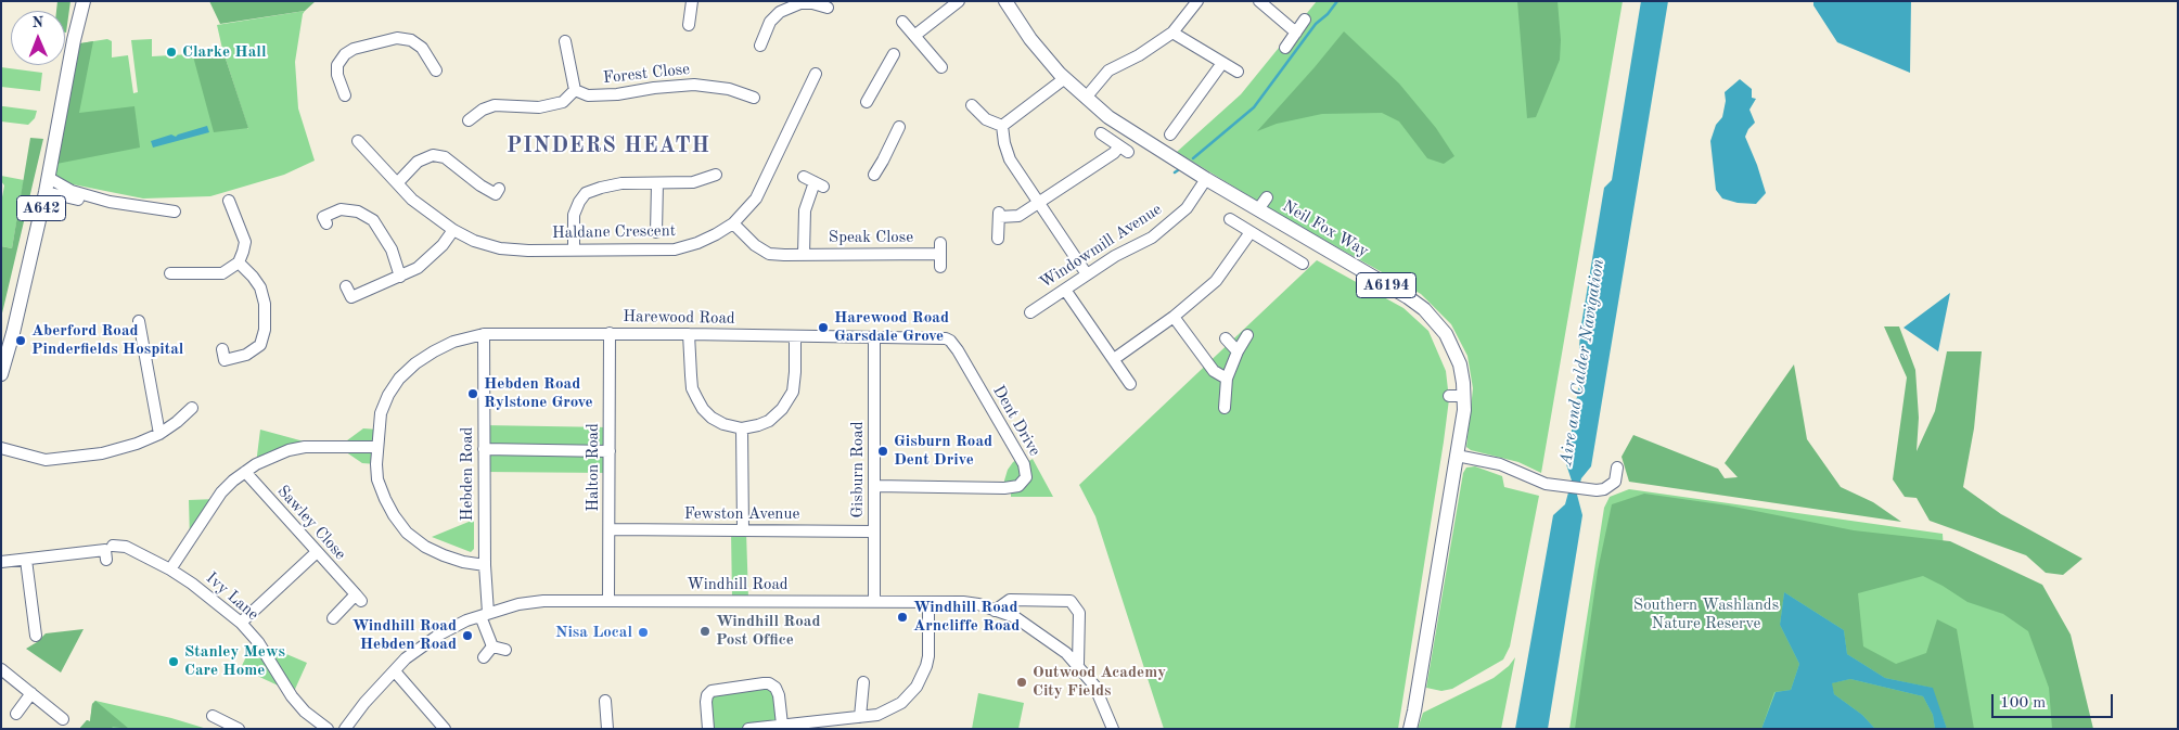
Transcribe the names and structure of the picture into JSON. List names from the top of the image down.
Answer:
{
  "streets": {
    "main road": ["A642", "Neil Fox Way", "A6194"],
    "street": [
      "Forest Close",
      "Haldane Crescent",
      "Speak Close",
      "Windowmill Avenue",
      "Harewood Road",
      "Dent Drive",
      "Halton Road",
      "Gisburn Road",
      "Hebden Road",
      "Fewston Avenue",
      "Sawley Close",
      "Windhill Road",
      "Ivy Lane"
    ]
  },
  "crossings": [
    ["Neil Fox Way", "Windowmill Avenue"],
    ["Haldane Crescent", "Speak Close"],
    ["Harewood Road", "Dent Drive"],
    ["Harewood Road", "Halton Road"],
    ["Harewood Road", "Gisburn Road"],
    ["Harewood Road", "Hebden Road"],
    ["Dent Drive", "Gisburn Road"],
    ["Halton Road", "Fewston Avenue"],
    ["Halton Road", "Windhill Road"],
    ["Gisburn Road", "Fewston Avenue"],
    ["Gisburn Road", "Windhill Road"],
    ["Hebden Road", "Windhill Road"]
  ],
  "districts": ["PINDERS HEATH"],
  "water": ["Aire and Calder Navigation"],
  "parks": ["Southern Washlands Nature Reserve"],
  "places": [
    "Clarke Hall",
    "Harewood Road Garsdale Grove",
    "Aberford Road Pinderfields Hospital",
    "Hebden Road Rylstone Grove",
    "Gisburn Road Dent Drive",
    "Windhill Road Arncliffe Road",
    "Windhill Road Post Office",
    "Nisa Local",
    "Windhill Road Hebden Road",
    "Stanley Mews Care Home",
    "Outwood Academy City Fields"
  ],
  "scale_bar": "100 m",
  "north": "top"
}
